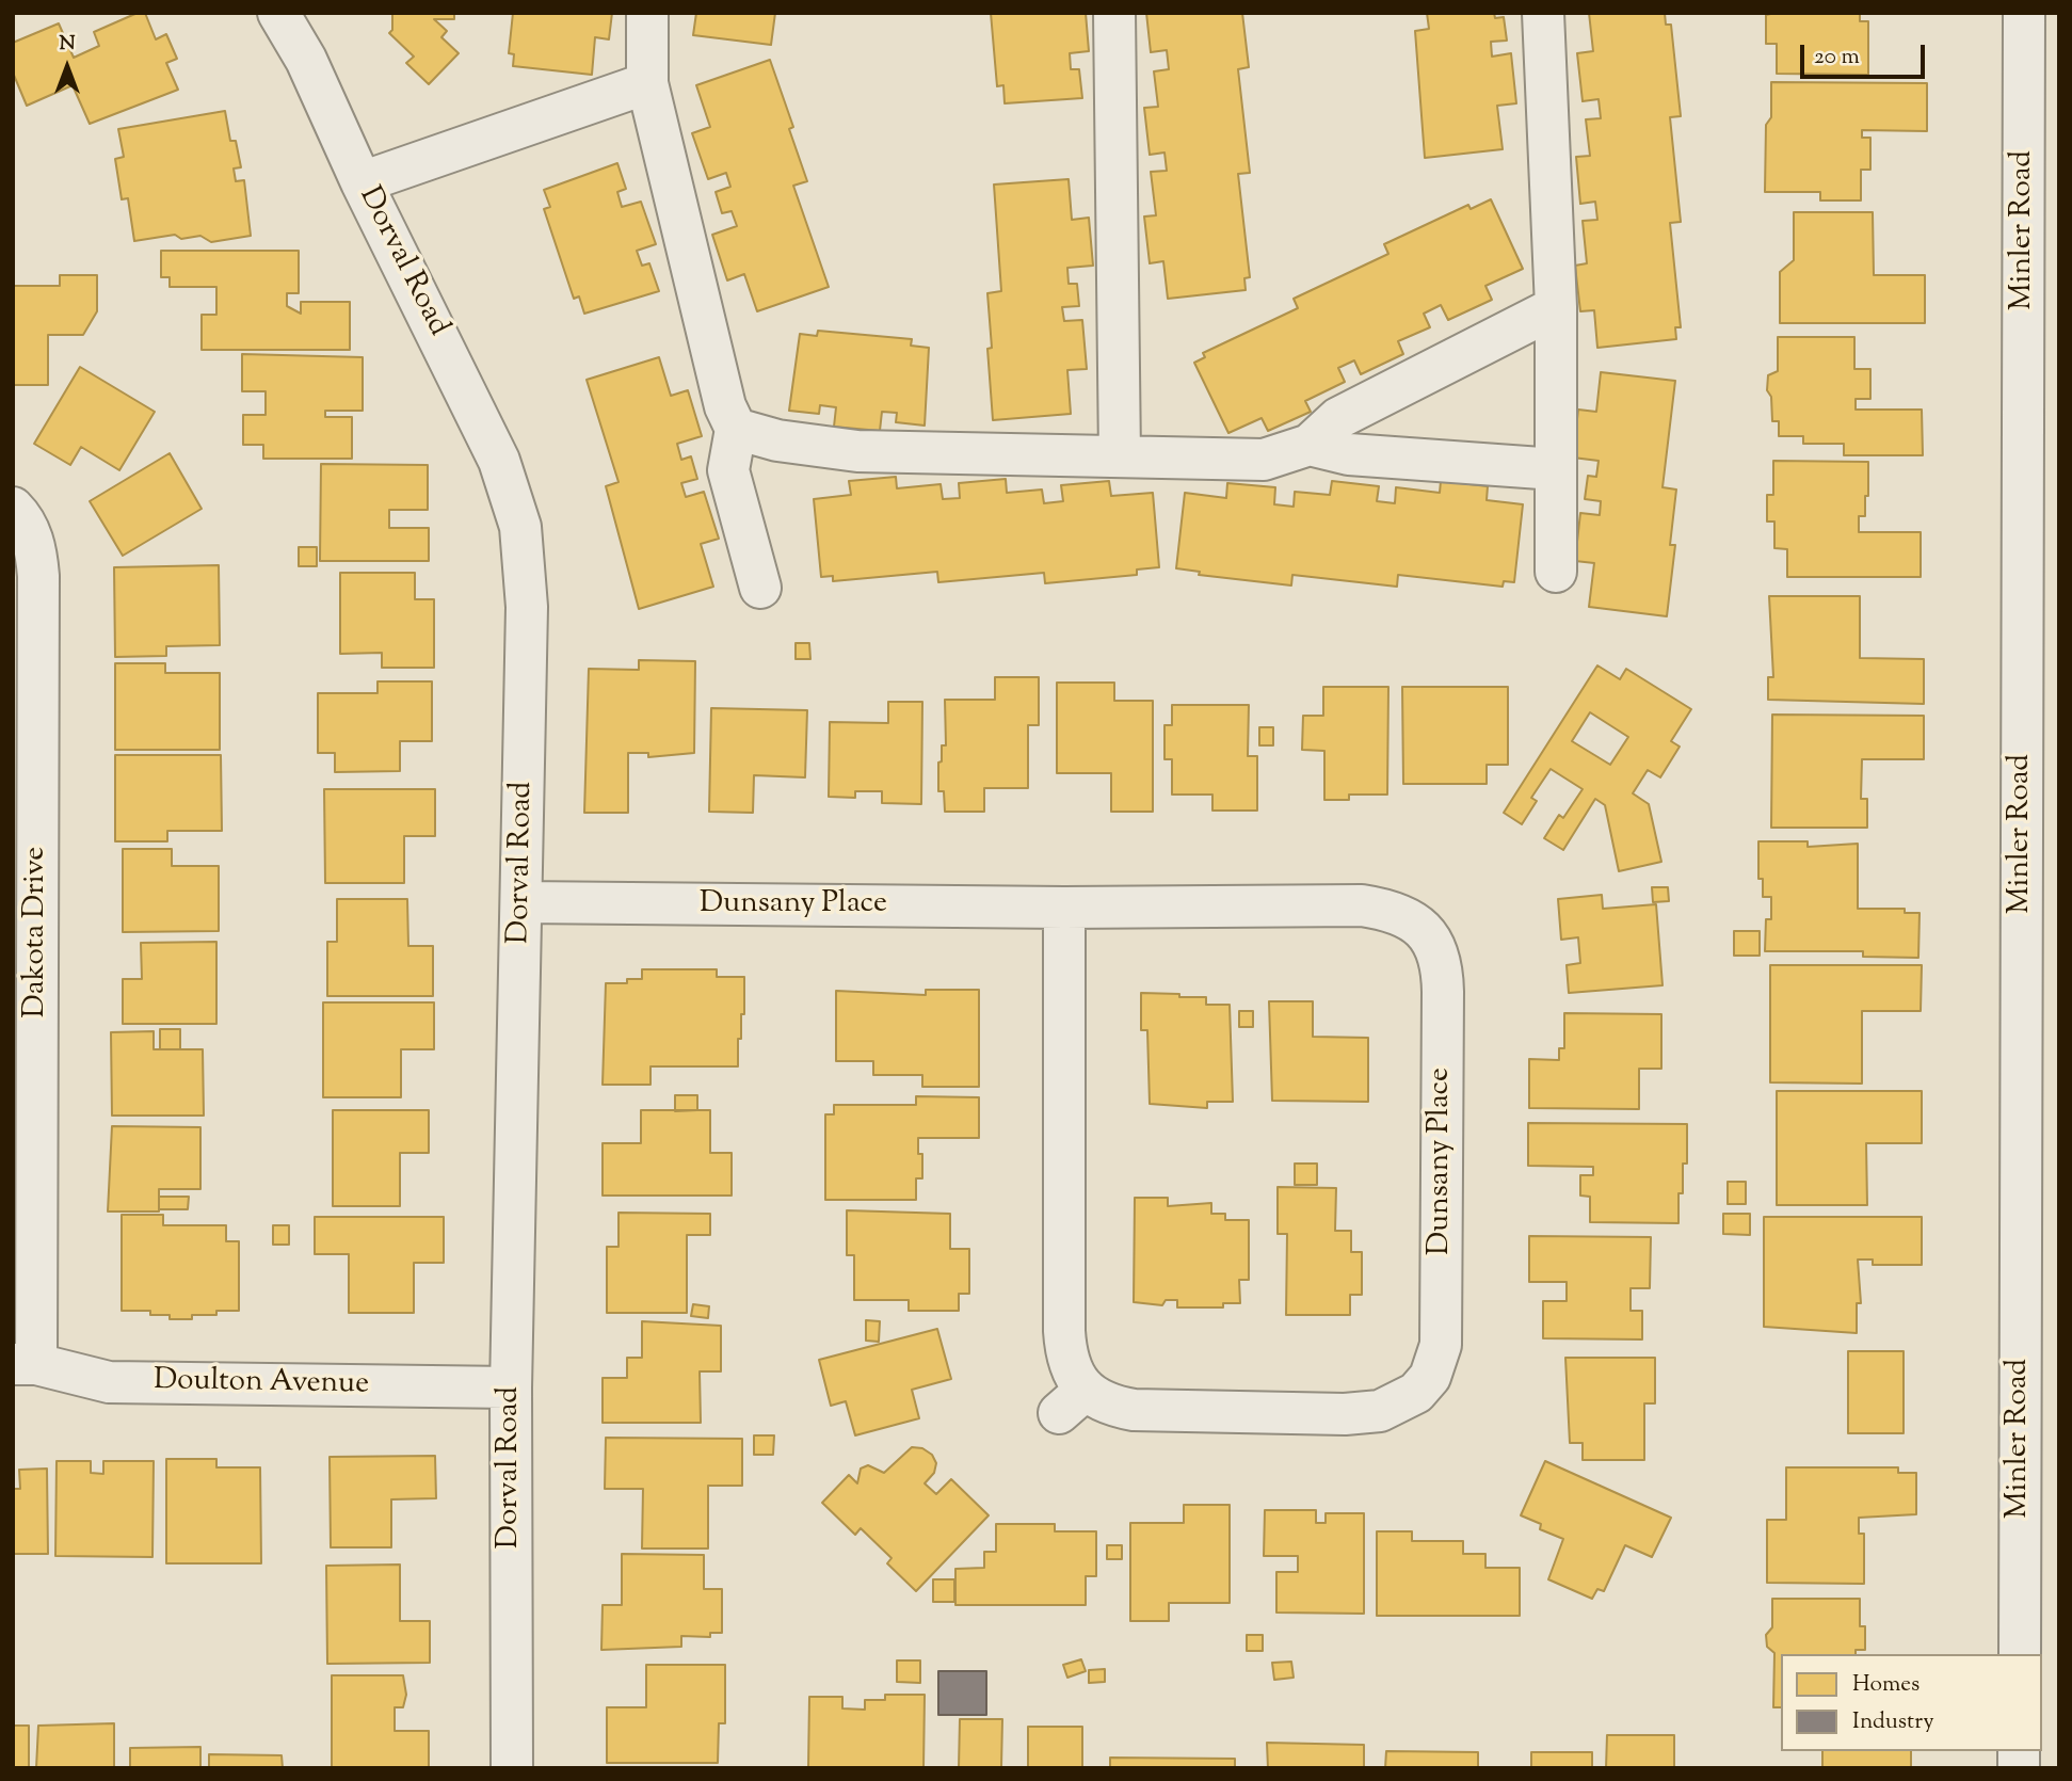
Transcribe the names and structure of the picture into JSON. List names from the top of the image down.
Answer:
{
  "streets": {
    "street": [
      "Minler Road",
      "Dorval Road",
      "Dunsany Place",
      "Dakota Drive",
      "Doulton Avenue"
    ]
  },
  "crossings": [
    ["Dorval Road", "Dunsany Place"],
    ["Dorval Road", "Doulton Avenue"],
    ["Dakota Drive", "Doulton Avenue"]
  ],
  "legend": ["Homes", "Industry"],
  "scale_bar": "20 m",
  "north": "top"
}
